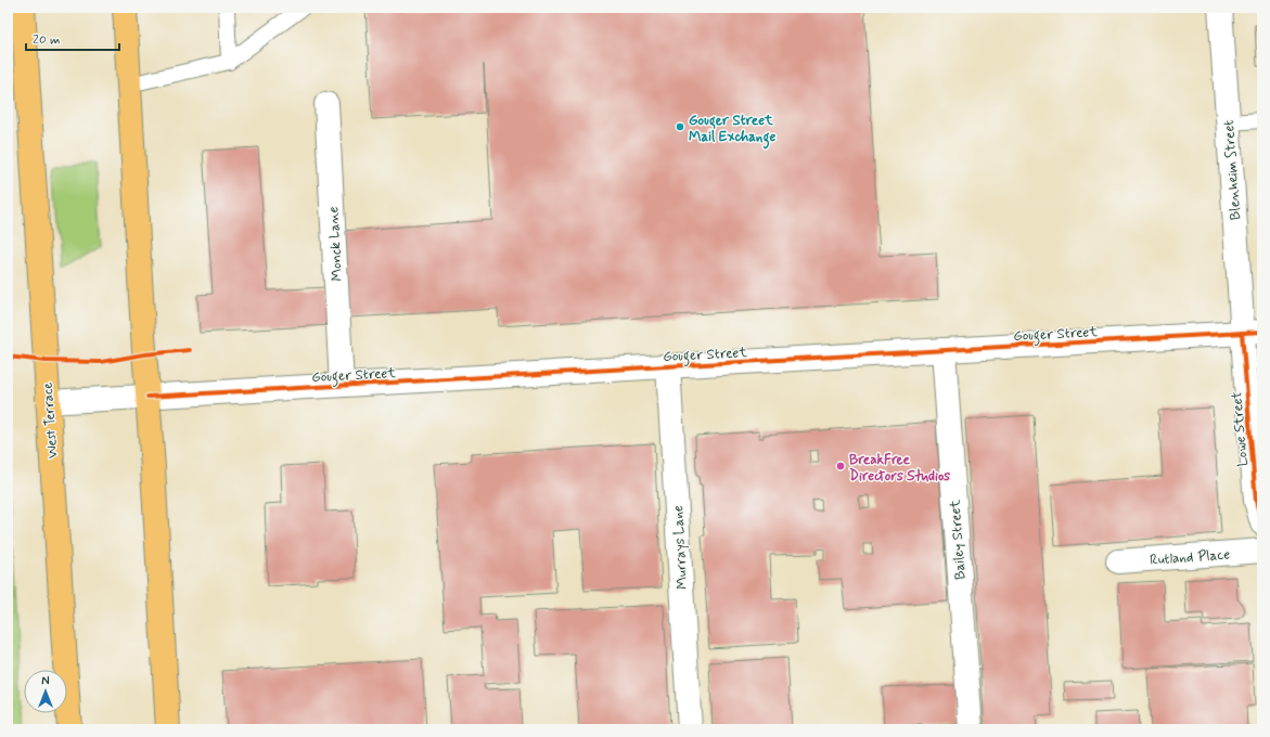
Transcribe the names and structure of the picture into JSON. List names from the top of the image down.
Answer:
{
  "streets": {
    "main road": ["West Terrace"],
    "street": [
      "Blenheim Street",
      "Monck Lane",
      "Gouger Street",
      "Lowe Street",
      "Bailey Street",
      "Murrays Lane",
      "Rutland Place"
    ]
  },
  "crossings": [
    ["Blenheim Street", "Gouger Street"],
    ["Blenheim Street", "Lowe Street"],
    ["Monck Lane", "Gouger Street"],
    ["Gouger Street", "West Terrace"],
    ["Gouger Street", "Lowe Street"],
    ["Gouger Street", "Bailey Street"],
    ["Gouger Street", "Murrays Lane"]
  ],
  "places": ["Gouger Street Mail Exchange", "BreakFree Directors Studios"],
  "scale_bar": "20 m",
  "north": "top"
}
